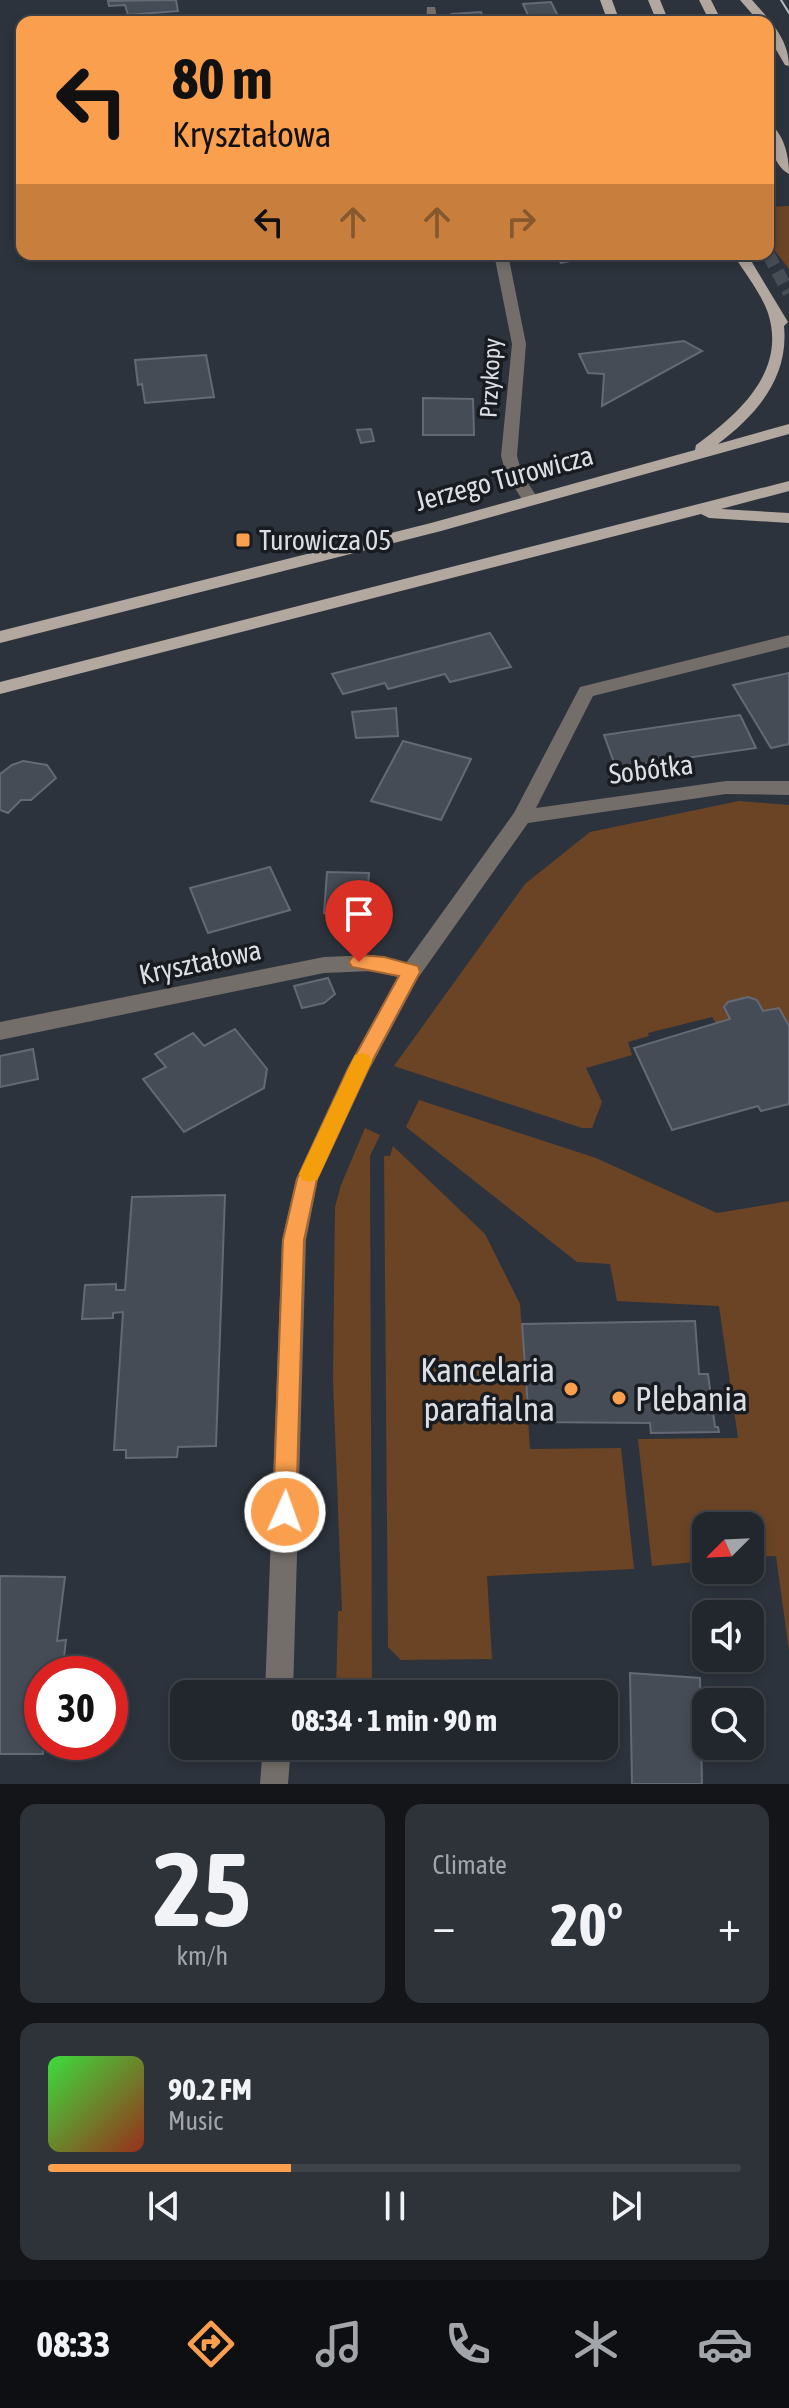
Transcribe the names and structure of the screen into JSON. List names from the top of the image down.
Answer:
{
  "streets": {
    "main road": ["Jerzego Turowicza"],
    "street": ["Przykopy", "Sobótka", "Kryształowa"]
  },
  "crossings": [
    ["Przykopy", "Jerzego Turowicza"]
  ],
  "places": {
    "transit": ["Turowicza 05"],
    "other": ["Kancelaria parafialna", "Plebania"]
  },
  "north": "bottom left",
  "page": {
    "turn": ["80 m", "Kryształowa"],
    "limit": "30",
    "trip": "08:34 · 1 min · 90 m",
    "tile": [
      ["25", "km/h"],
      "Climate"
    ],
    "heat": ["−", "20°", "+"],
    "song": ["90.2 FM", "Music"],
    "tabs": "08:33"
  }
}
